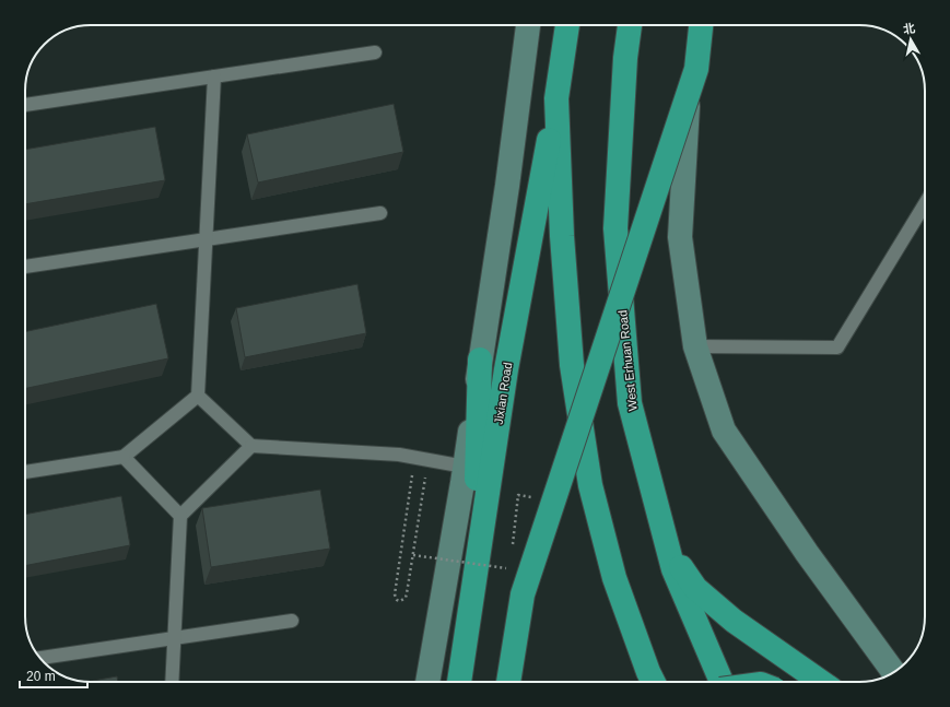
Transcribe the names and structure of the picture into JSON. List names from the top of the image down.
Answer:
{
  "streets": {
    "highway": ["West Erhuan Road", "Jixian Road"]
  },
  "scale_bar": "20 m",
  "north": "top"
}
